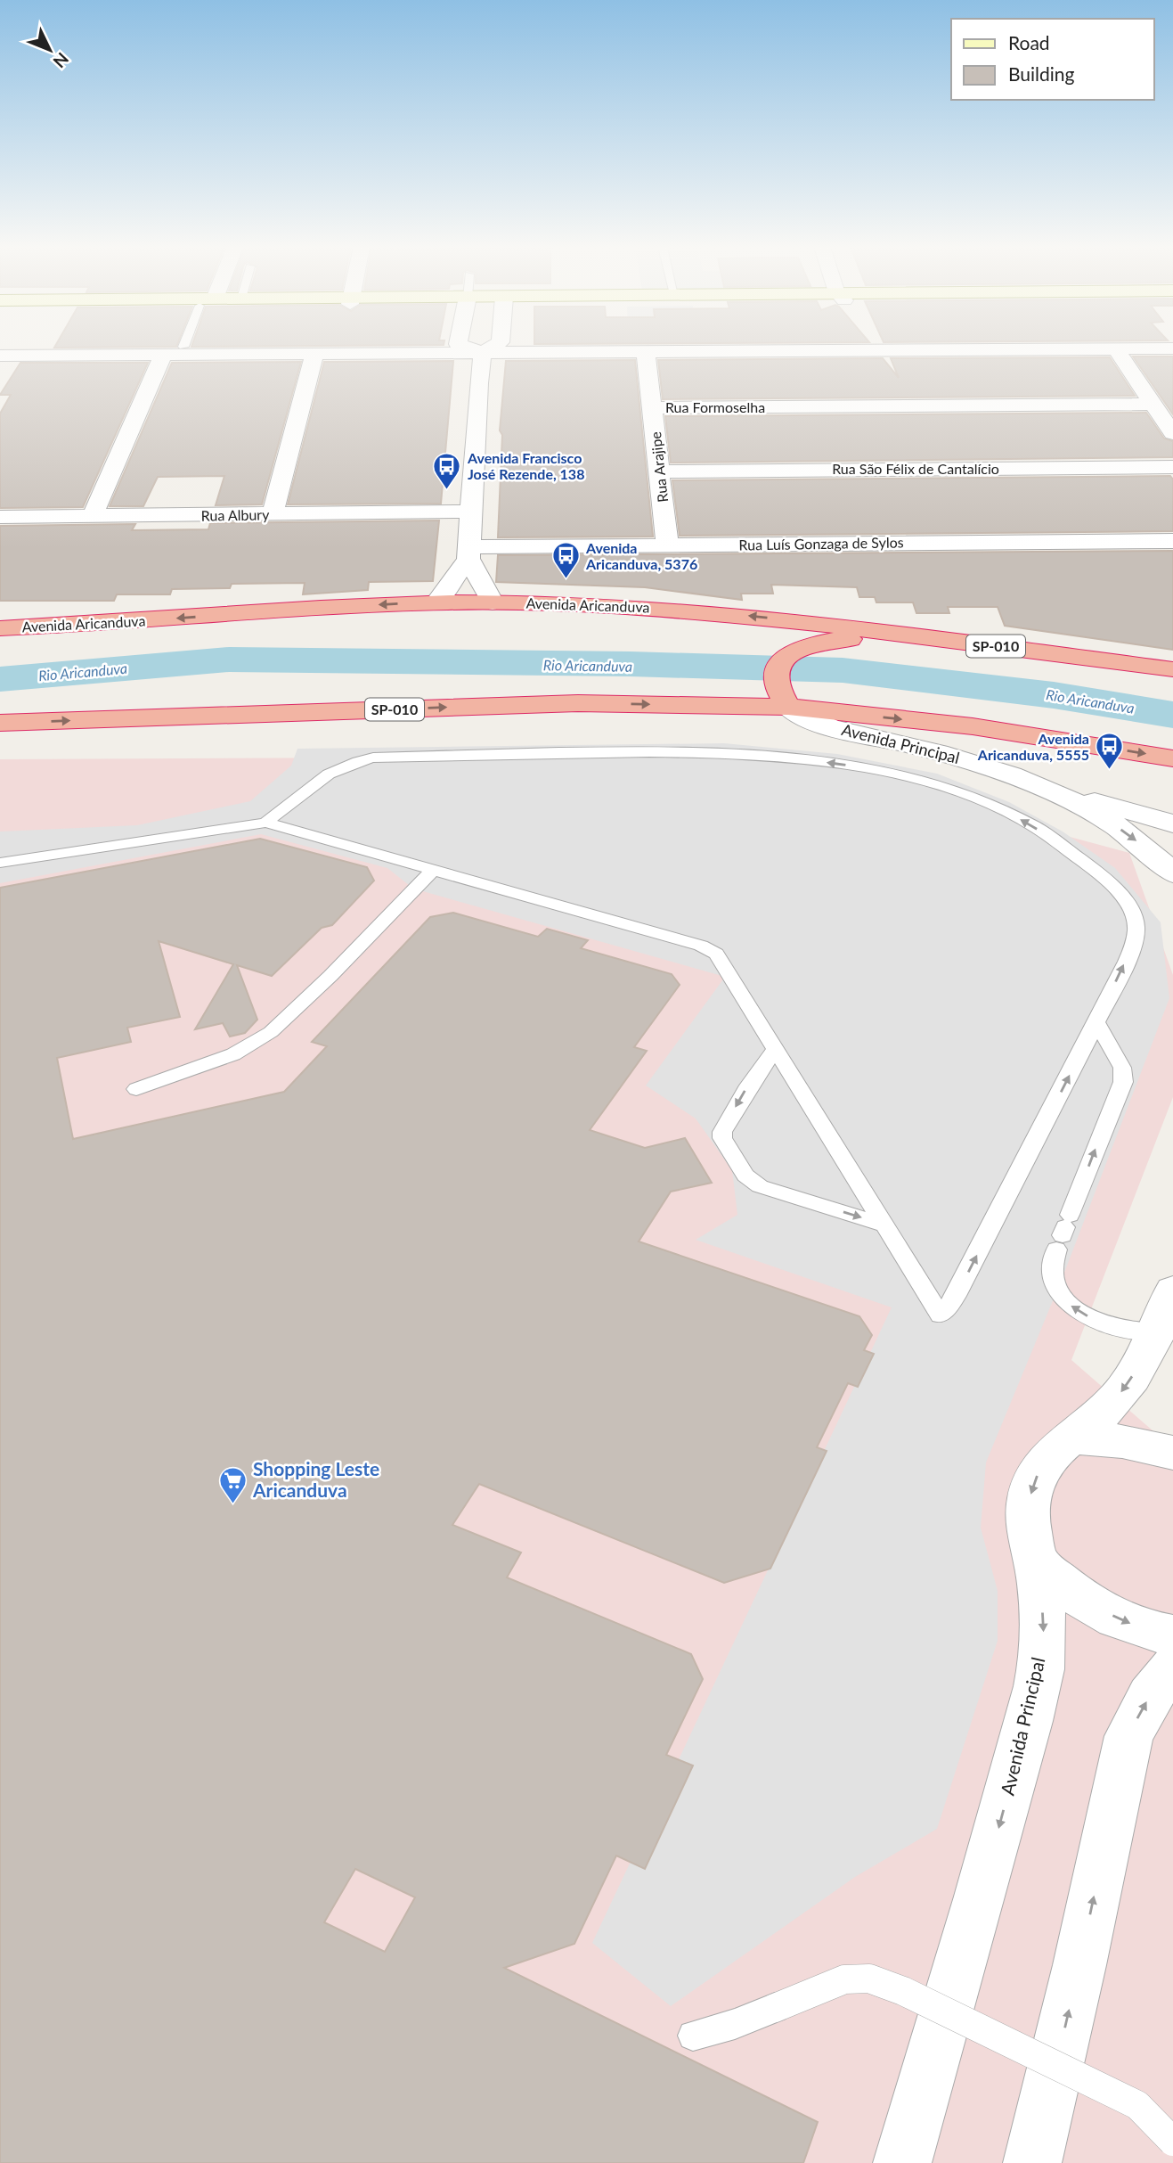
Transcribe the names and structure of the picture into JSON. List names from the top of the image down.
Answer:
{
  "streets": {
    "highway": ["Avenida Aricanduva", "SP-010"],
    "street": [
      "Rua Formoselha",
      "Rua Arajipe",
      "Rua São Félix de Cantalício",
      "Rua Albury",
      "Rua Luís Gonzaga de Sylos",
      "Avenida Principal"
    ]
  },
  "crossings": [
    ["Rua Formoselha", "Rua Arajipe"],
    ["Rua Arajipe", "Rua São Félix de Cantalício"],
    ["Rua Arajipe", "Rua Luís Gonzaga de Sylos"],
    ["SP-010", "Avenida Principal"]
  ],
  "water": ["Rio Aricanduva"],
  "places": {
    "bus stop": ["Avenida Francisco José Rezende, 138", "Avenida Aricanduva, 5376", "Avenida Aricanduva, 5555"],
    "supermarket": ["Shopping Leste Aricanduva"]
  },
  "legend": ["Road", "Building"],
  "north": "bottom right"
}
